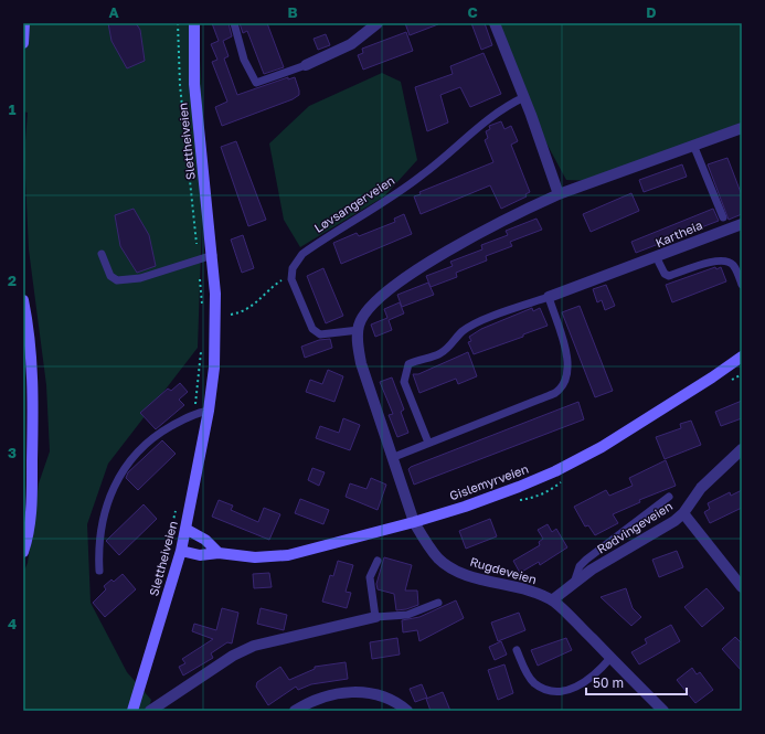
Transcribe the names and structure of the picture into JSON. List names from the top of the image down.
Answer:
{
  "streets": {
    "street": [
      "Slettheiveien",
      "Kartheia",
      "Gislemyrveien",
      "Rødvingeveien",
      "Rugdeveien"
    ],
    "lane": ["Løvsangerveien"]
  },
  "crossings": [
    ["Slettheiveien", "Gislemyrveien"],
    ["Gislemyrveien", "Rugdeveien"],
    ["Rødvingeveien", "Rugdeveien"]
  ],
  "scale_bar": "50 m",
  "grid": {
    "columns": [
      "A",
      "B",
      "C",
      "D"
    ],
    "rows": [
      "1",
      "2",
      "3",
      "4"
    ]
  }
}
